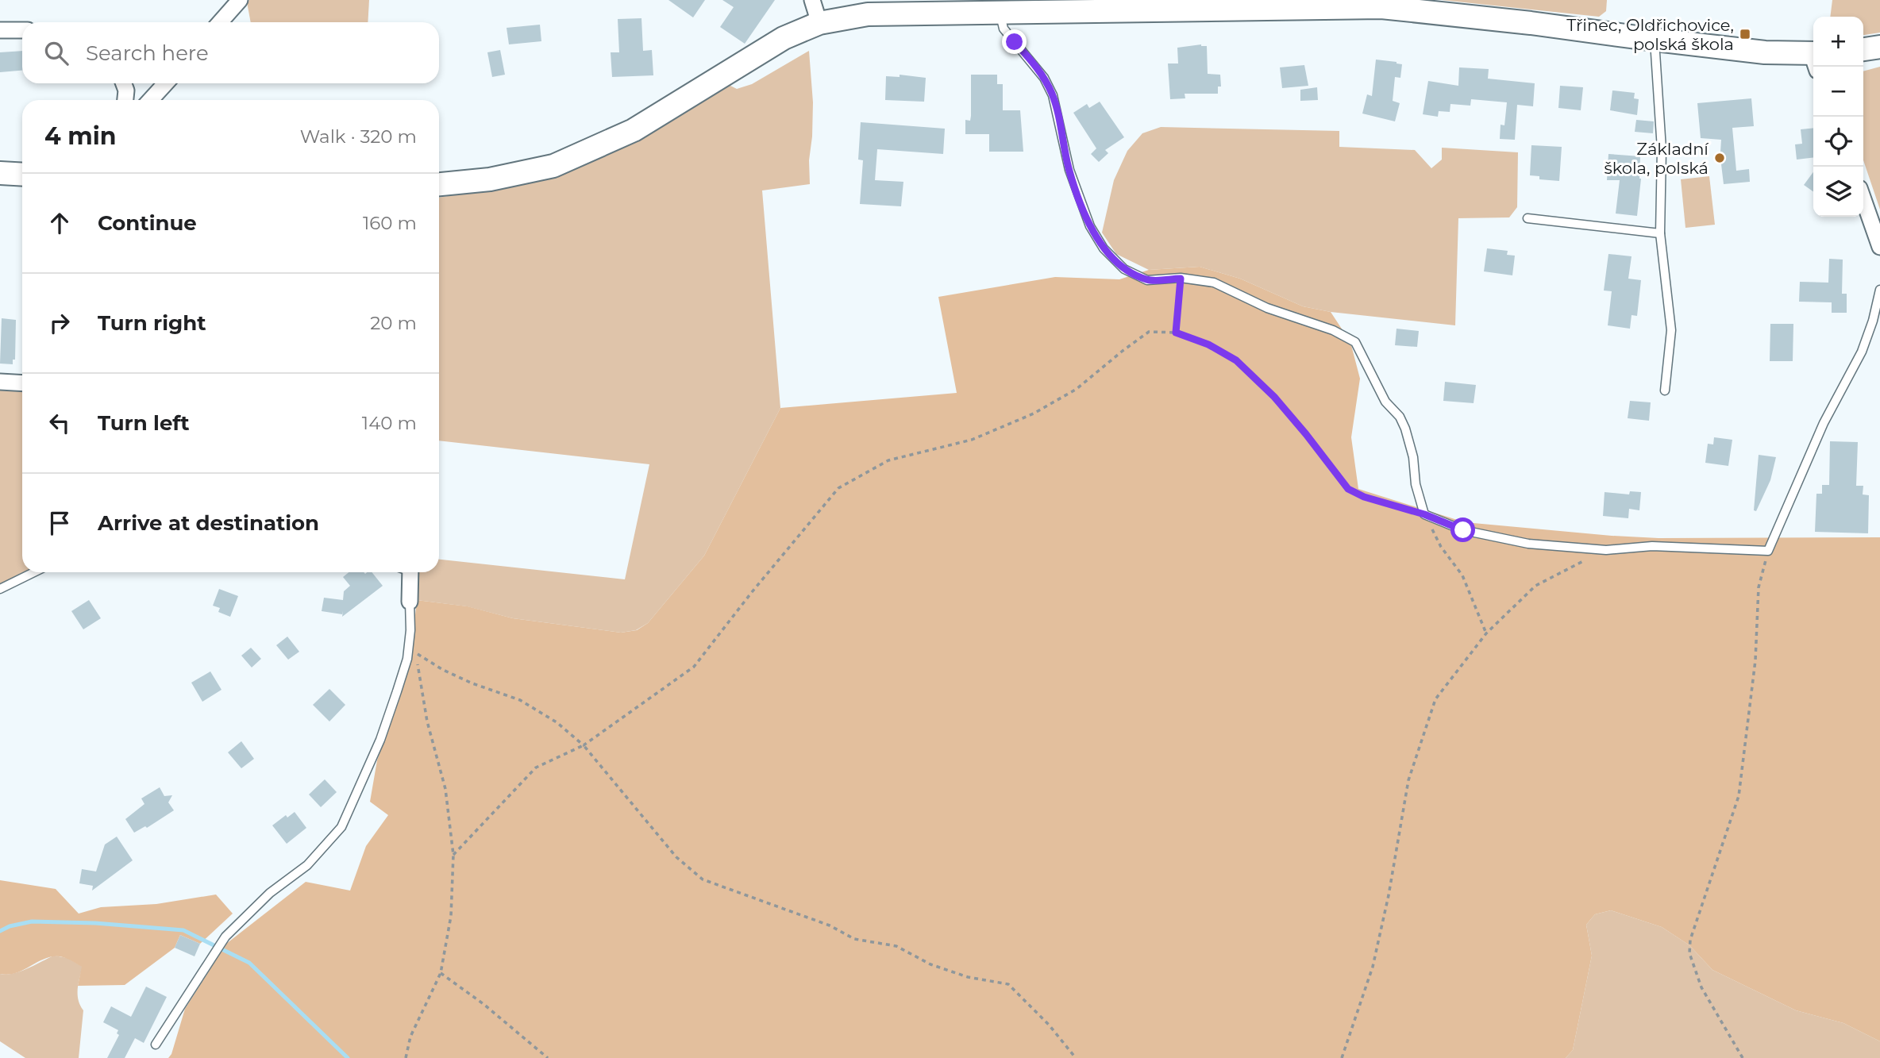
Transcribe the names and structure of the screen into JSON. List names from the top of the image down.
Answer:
{
  "places": {
    "transit": ["Třinec, Oldřichovice, polská škola"],
    "other": ["Základní škola, polská"]
  },
  "page": {
    "map_buttons": ["+", "−"],
    "search": "Search here",
    "heading": ["4 min", "Walk · 320 m"],
    "list": [
      ["Continue", "160 m"],
      ["Turn right", "20 m"],
      ["Turn left", "140 m"],
      "Arrive at destination"
    ]
  }
}
